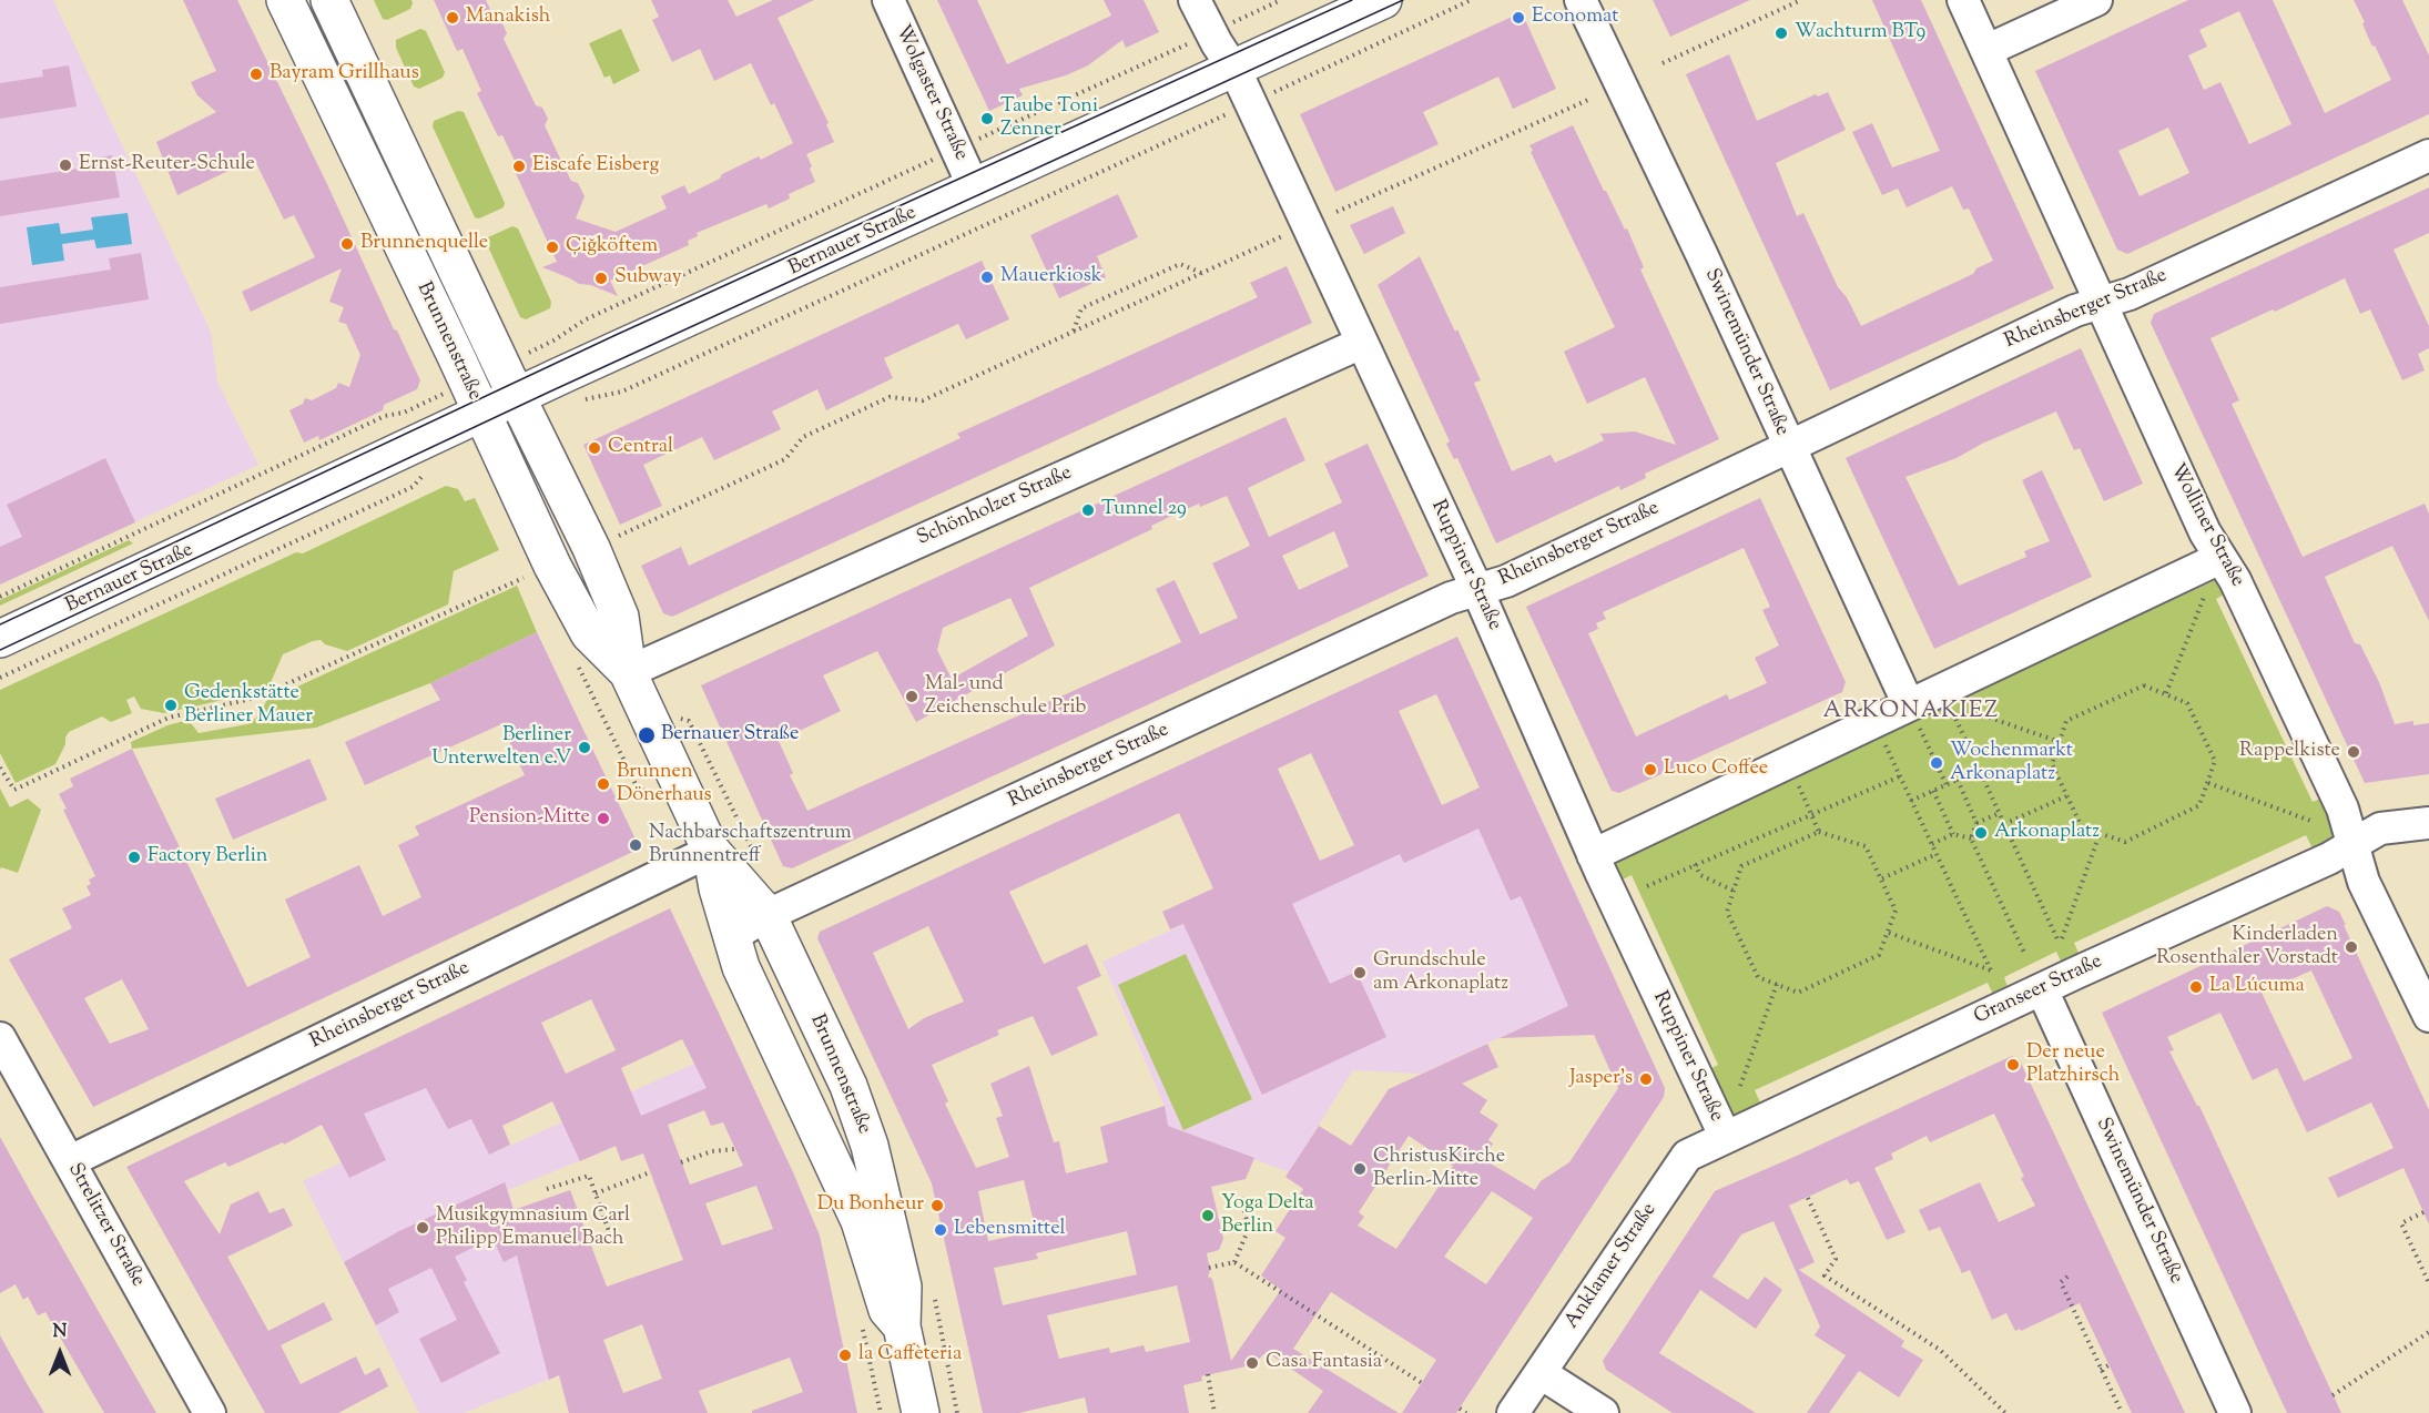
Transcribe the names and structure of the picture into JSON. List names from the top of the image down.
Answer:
{
  "streets": {
    "main road": ["Bernauer Straße", "Brunnenstraße"],
    "street": [
      "Wolgaster Straße",
      "Rheinsberger Straße",
      "Swinemünder Straße",
      "Schönholzer Straße",
      "Wolliner Straße",
      "Ruppiner Straße",
      "Granseer Straße",
      "Strelitzer Straße",
      "Anklamer Straße"
    ]
  },
  "crossings": [
    ["Wolgaster Straße", "Bernauer Straße"],
    ["Bernauer Straße", "Brunnenstraße"],
    ["Bernauer Straße", "Ruppiner Straße"],
    ["Rheinsberger Straße", "Brunnenstraße"],
    ["Rheinsberger Straße", "Swinemünder Straße"],
    ["Rheinsberger Straße", "Wolliner Straße"],
    ["Rheinsberger Straße", "Ruppiner Straße"],
    ["Rheinsberger Straße", "Strelitzer Straße"],
    ["Brunnenstraße", "Schönholzer Straße"],
    ["Swinemünder Straße", "Granseer Straße"],
    ["Schönholzer Straße", "Ruppiner Straße"],
    ["Wolliner Straße", "Granseer Straße"],
    ["Ruppiner Straße", "Granseer Straße"],
    ["Ruppiner Straße", "Anklamer Straße"],
    ["Granseer Straße", "Anklamer Straße"]
  ],
  "districts": ["ARKONAKIEZ"],
  "places": [
    "Manakish",
    "Economat",
    "Wachturm BT9",
    "Bayram Grillhaus",
    "Taube Toni Zenner",
    "Ernst-Reuter-Schule",
    "Eiscafe Eisberg",
    "Brunnenquelle",
    "Çiğköftem",
    "Mauerkiosk",
    "Subway",
    "Central",
    "Tunnel 29",
    "Mal- und Zeichenschule Prib",
    "Gedenkstätte Berliner Mauer",
    "Bernauer Straße",
    "Berliner Unterwelten e.V",
    "Rappelkiste",
    "Wochenmarkt Arkonaplatz",
    "Luco Coffee",
    "Brunnen Dönerhaus",
    "Pension-Mitte",
    "Arkonaplatz",
    "Nachbarschaftszentrum Brunnentreff",
    "Factory Berlin",
    "Kinderladen Rosenthaler Vorstadt",
    "Grundschule am Arkonaplatz",
    "La Lúcuma",
    "Der neue Platzhirsch",
    "Jasper's",
    "ChristusKirche Berlin-Mitte",
    "Du Bonheur",
    "Yoga Delta Berlin",
    "Musikgymnasium Carl Philipp Emanuel Bach",
    "Lebensmittel",
    "la Caffèteria",
    "Casa Fantasia"
  ],
  "north": "top"
}
